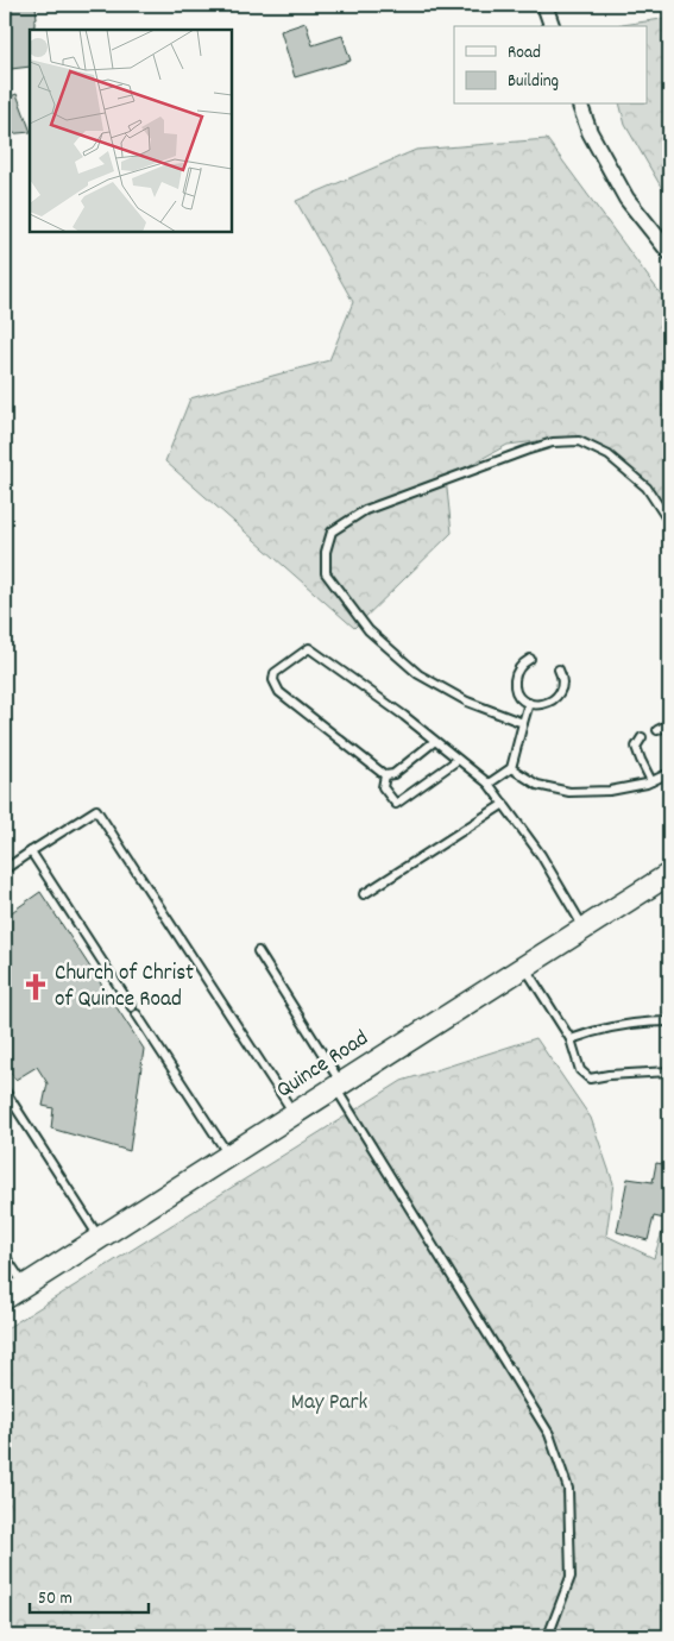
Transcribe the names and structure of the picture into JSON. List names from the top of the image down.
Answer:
{
  "streets": {
    "main road": ["Quince Road"]
  },
  "parks": ["May Park"],
  "places": {
    "church": ["Church of Christ of Quince Road"]
  },
  "legend": ["Road", "Building"],
  "scale_bar": "50 m"
}
